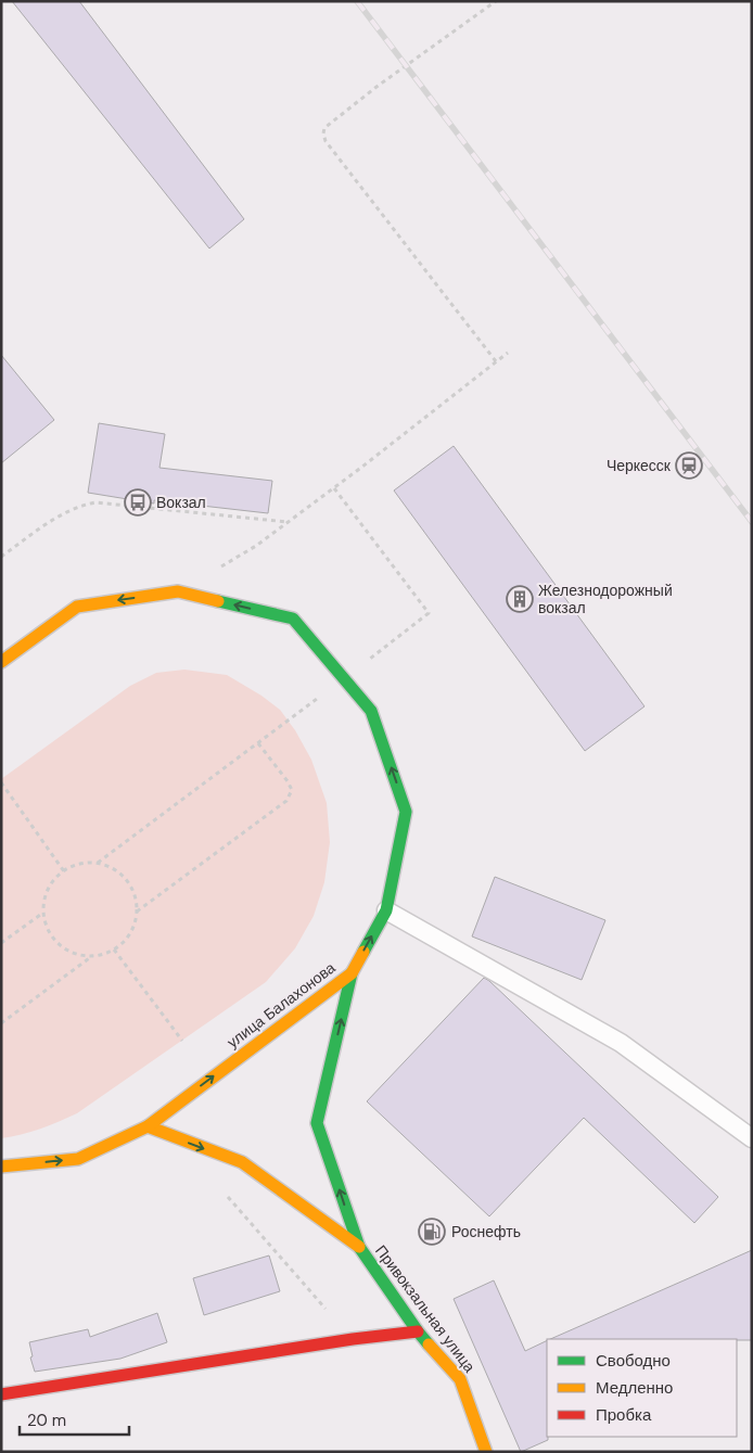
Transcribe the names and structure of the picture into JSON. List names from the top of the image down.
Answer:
{
  "streets": {
    "street": ["улица Балахонова", "Привокзальная улица"]
  },
  "crossings": [
    ["улица Балахонова", "Привокзальная улица"]
  ],
  "places": {
    "station": ["Черкесск"],
    "bus stop": ["Вокзал"],
    "building": ["Железнодорожный вокзал"],
    "fuel station": ["Роснефть"]
  },
  "legend": ["Свободно", "Медленно", "Пробка"],
  "scale_bar": "20 m"
}
